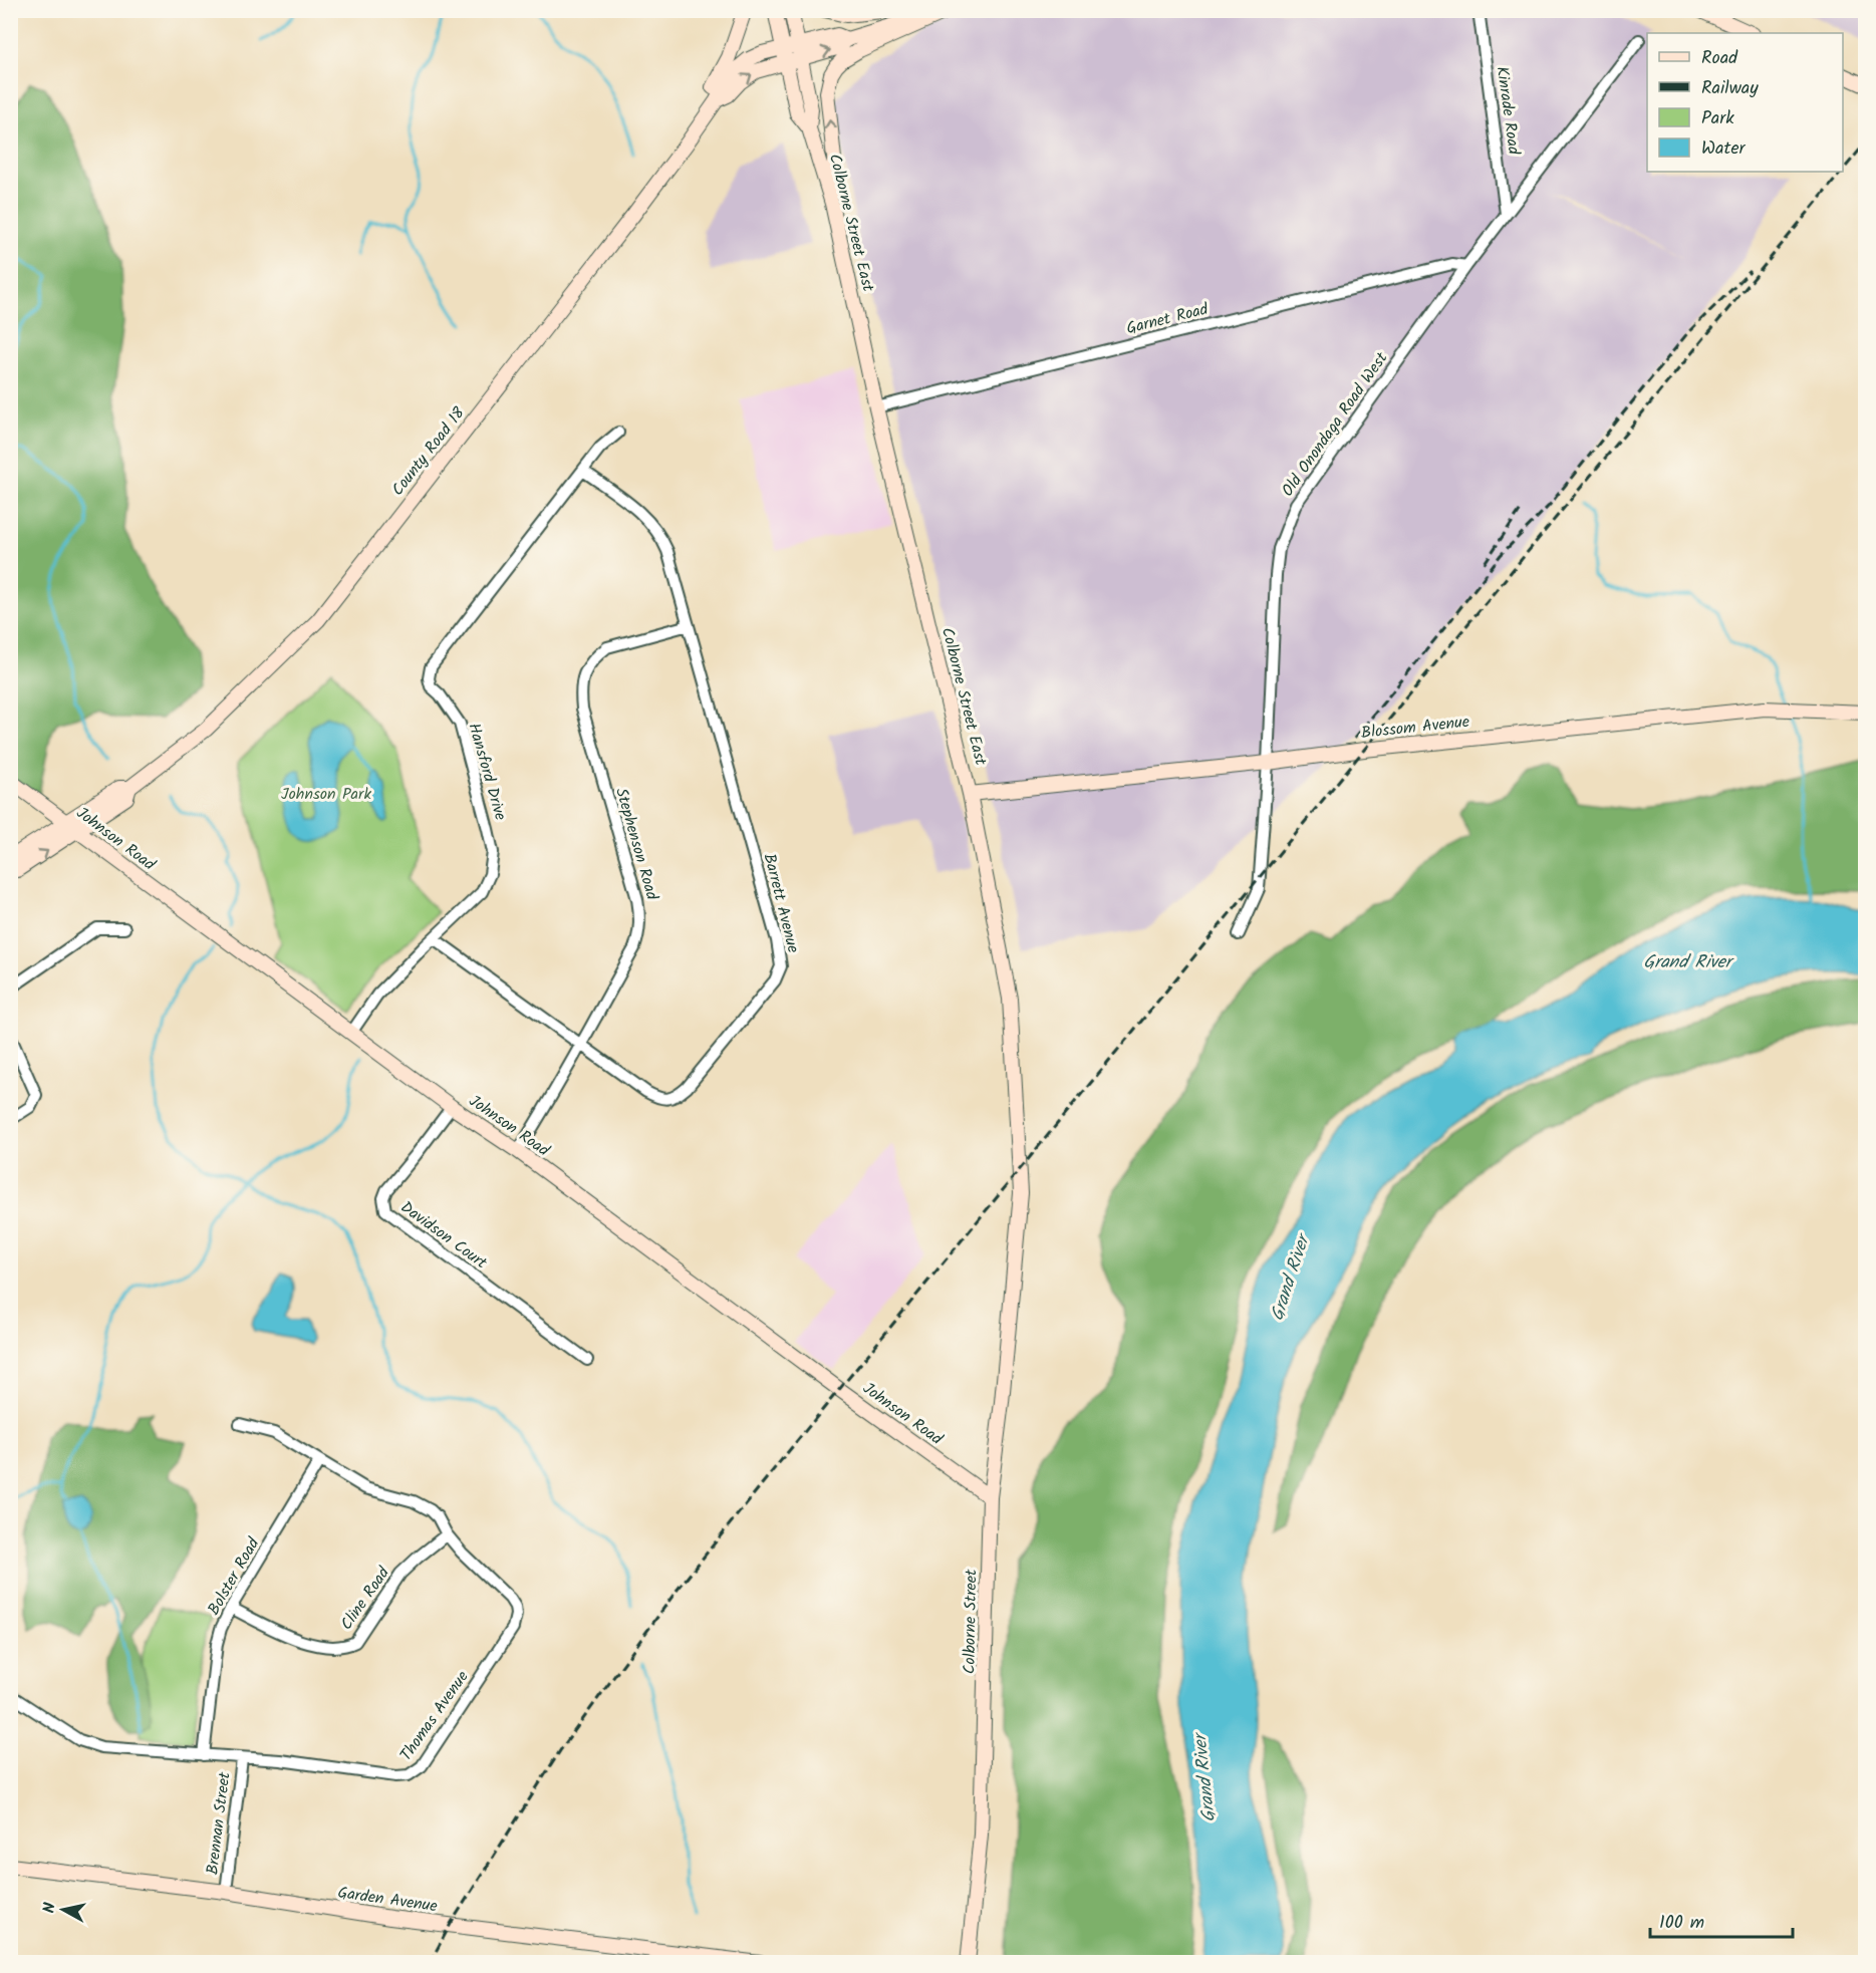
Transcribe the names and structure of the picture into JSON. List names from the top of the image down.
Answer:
{
  "streets": {
    "main road": [
      "Colborne Street East",
      "County Road 18",
      "Blossom Avenue",
      "Johnson Road",
      "Colborne Street",
      "Garden Avenue"
    ],
    "street": [
      "Kinrade Road",
      "Garnet Road",
      "Old Onondaga Road West",
      "Hansford Drive",
      "Stephenson Road",
      "Barrett Avenue",
      "Davidson Court",
      "Bolster Road",
      "Cline Road",
      "Thomas Avenue",
      "Brennan Street"
    ]
  },
  "crossings": [
    ["Kinrade Road", "Old Onondaga Road West"],
    ["Colborne Street East", "Garnet Road"],
    ["Colborne Street East", "County Road 18"],
    ["Colborne Street East", "Blossom Avenue"],
    ["Colborne Street East", "Colborne Street"],
    ["Garnet Road", "Old Onondaga Road West"],
    ["Old Onondaga Road West", "Blossom Avenue"],
    ["County Road 18", "Johnson Road"],
    ["Hansford Drive", "Johnson Road"],
    ["Hansford Drive", "Barrett Avenue"],
    ["Johnson Road", "Stephenson Road"],
    ["Johnson Road", "Davidson Court"],
    ["Johnson Road", "Colborne Street"],
    ["Stephenson Road", "Barrett Avenue"],
    ["Bolster Road", "Cline Road"],
    ["Bolster Road", "Thomas Avenue"],
    ["Cline Road", "Thomas Avenue"],
    ["Thomas Avenue", "Brennan Street"],
    ["Brennan Street", "Garden Avenue"]
  ],
  "water": ["Grand River"],
  "parks": ["Johnson Park"],
  "legend": [
    "Road",
    "Railway",
    "Park",
    "Water"
  ],
  "scale_bar": "100 m",
  "north": "left"
}
